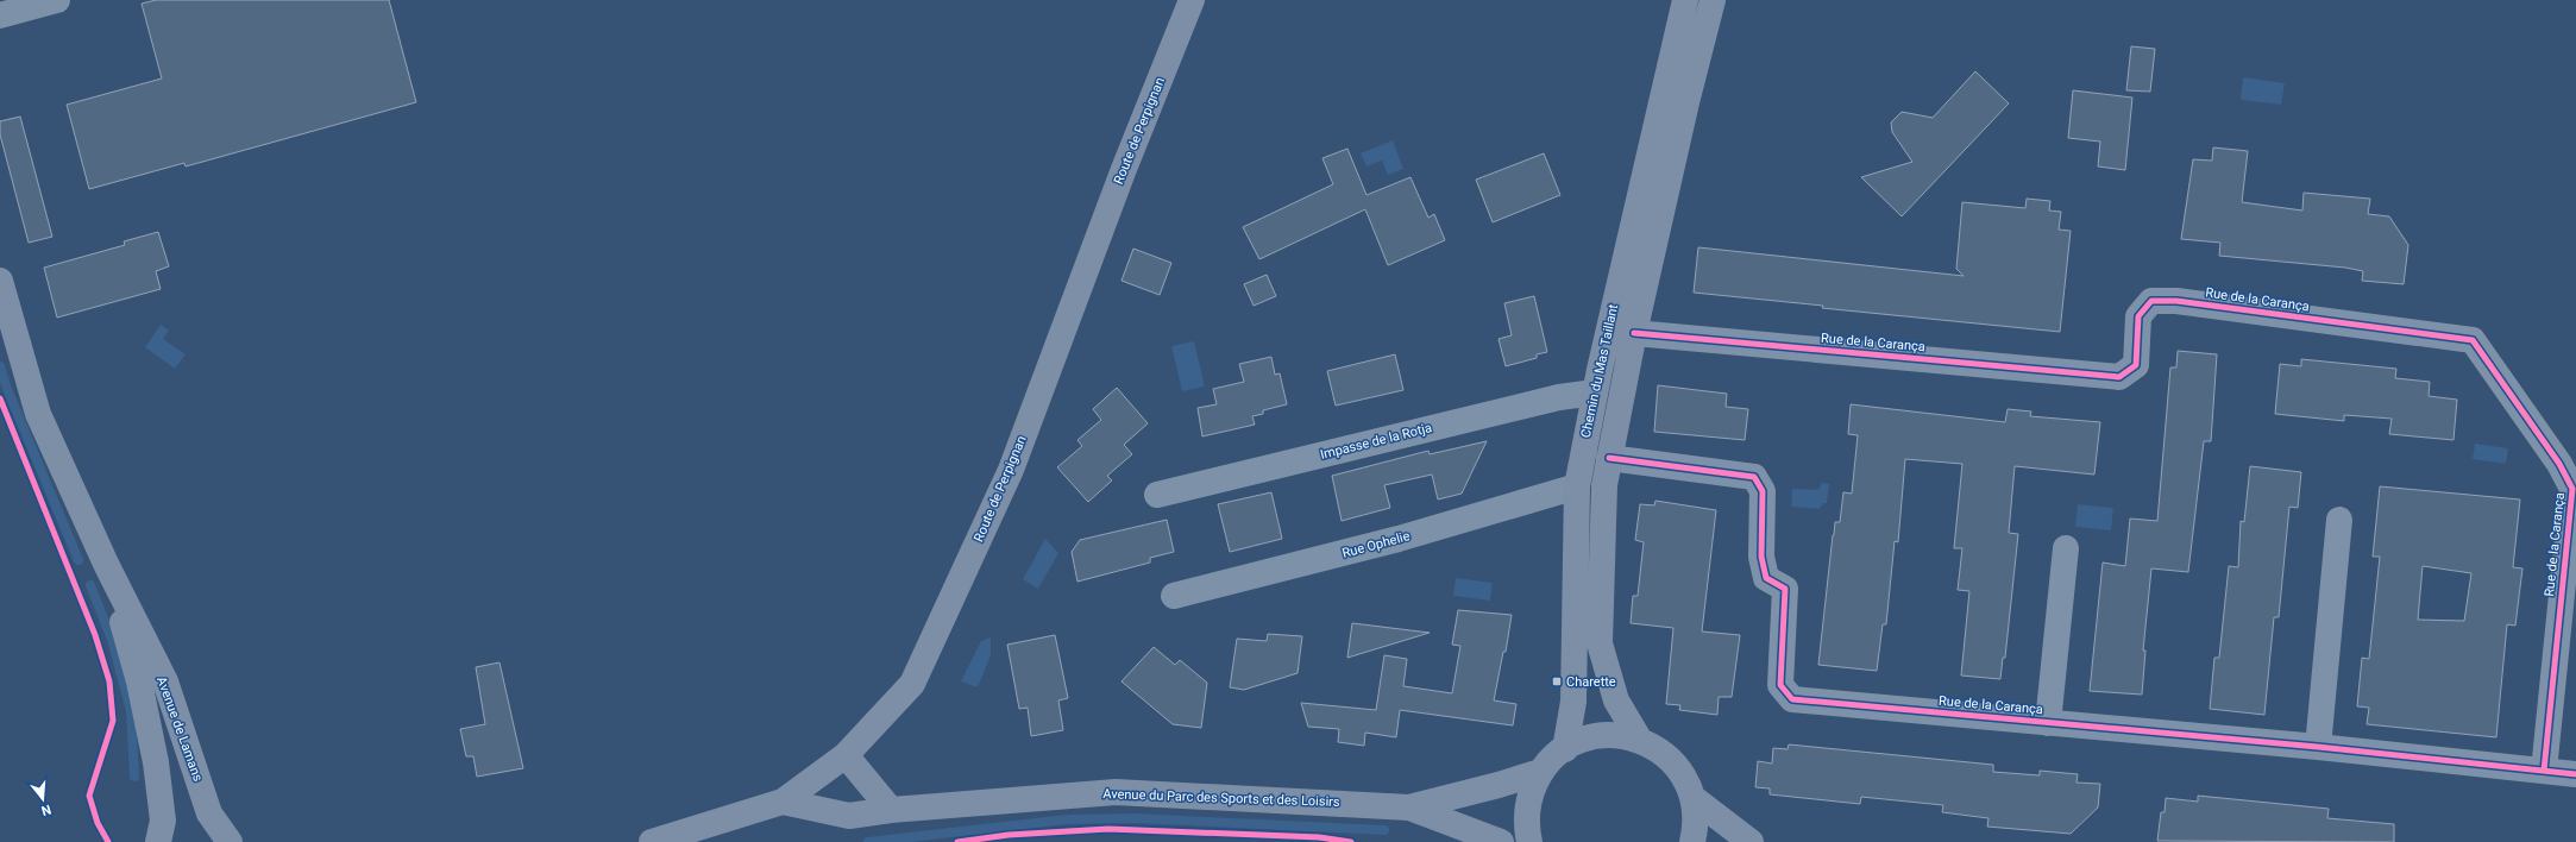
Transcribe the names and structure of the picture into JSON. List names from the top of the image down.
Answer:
{
  "streets": {
    "main road": [
      "Route de Perpignan",
      "Chemin du Mas Taillant",
      "Avenue de Lamans",
      "Avenue du Parc des Sports et des Loisirs"
    ],
    "street": ["Rue de la Carança", "Impasse de la Rotja", "Rue Ophelie"]
  },
  "crossings": [
    ["Route de Perpignan", "Avenue du Parc des Sports et des Loisirs"],
    ["Rue de la Carança", "Chemin du Mas Taillant"],
    ["Chemin du Mas Taillant", "Impasse de la Rotja"],
    ["Chemin du Mas Taillant", "Rue Ophelie"]
  ],
  "places": {
    "transit": ["Charette"]
  },
  "north": "bottom"
}
